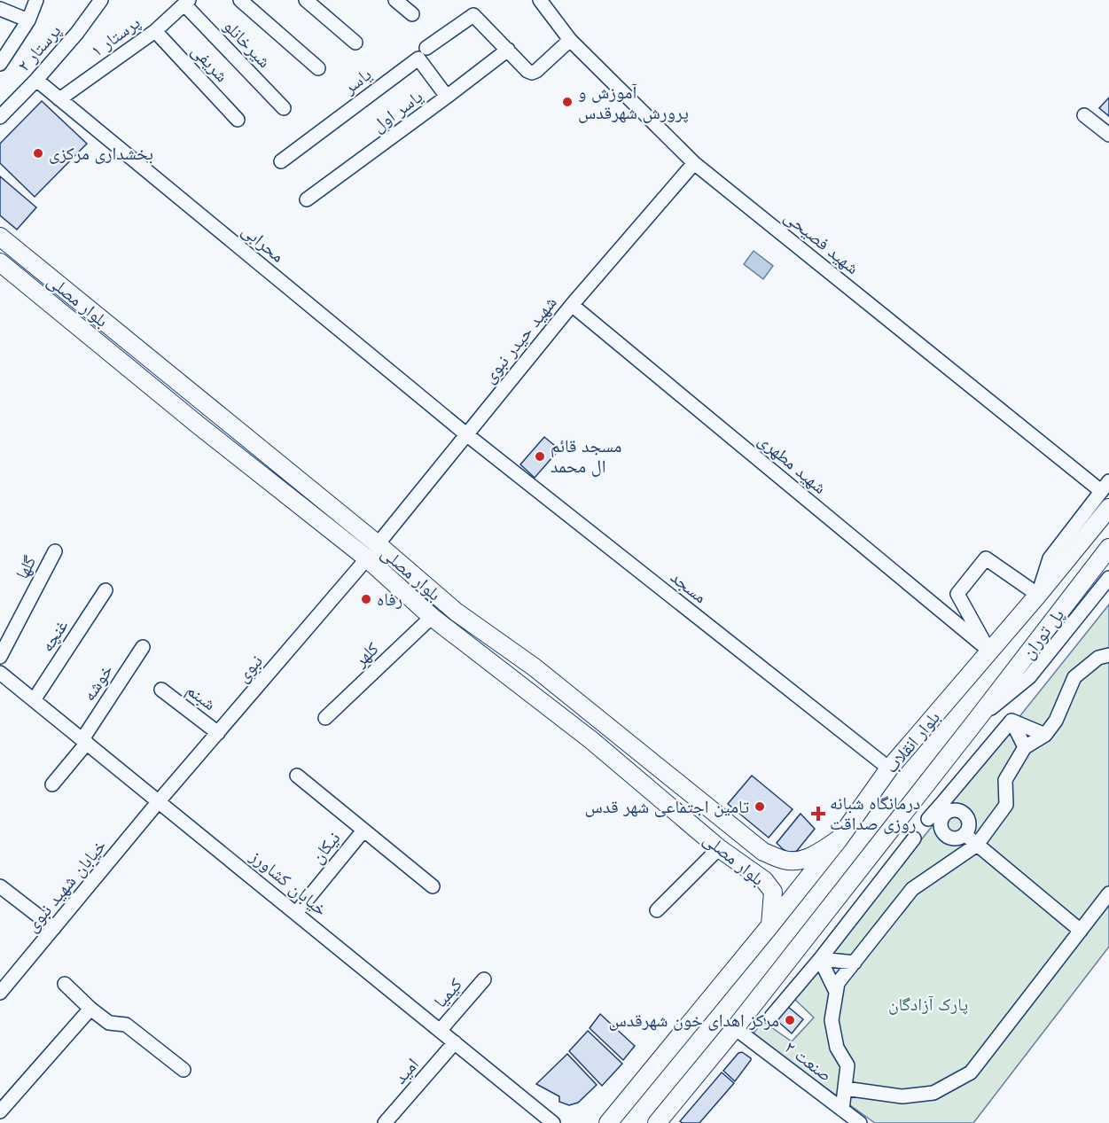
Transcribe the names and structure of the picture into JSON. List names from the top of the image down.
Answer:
{
  "streets": {
    "main road": ["بلوار مصلی", "پل توران", "بلوار انقلاب"],
    "street": [
      "پرستار ۱",
      "شیرخانلو",
      "پرستار ۲",
      "شریفی",
      "یاسر",
      "یاسر اول",
      "شهید فصیحی",
      "محرابی",
      "شهید حیدر نبوی",
      "شهید مطهری",
      "گلها",
      "مسجد",
      "غنچه",
      "کلهر",
      "نبوی",
      "خوشه",
      "شبنم",
      "نیکان",
      "خیابان کشاورز",
      "خیابان شهید نبوی",
      "کیمیا",
      "صنعت ۲",
      "امید"
    ]
  },
  "crossings": [
    ["پرستار ۱", "شیرخانلو"],
    ["پرستار ۱", "شریفی"],
    ["پرستار ۱", "محرابی"],
    ["پرستار ۲", "محرابی"],
    ["یاسر", "یاسر اول"],
    ["شهید فصیحی", "شهید حیدر نبوی"],
    ["شهید فصیحی", "بلوار انقلاب"],
    ["محرابی", "شهید حیدر نبوی"],
    ["محرابی", "مسجد"],
    ["بلوار مصلی", "شهید حیدر نبوی"],
    ["بلوار مصلی", "کلهر"],
    ["بلوار مصلی", "نبوی"],
    ["بلوار مصلی", "بلوار انقلاب"],
    ["شهید حیدر نبوی", "شهید مطهری"],
    ["شهید حیدر نبوی", "مسجد"],
    ["شهید مطهری", "بلوار انقلاب"],
    ["مسجد", "بلوار انقلاب"],
    ["پل توران", "بلوار انقلاب"],
    ["غنچه", "خیابان کشاورز"],
    ["نبوی", "شبنم"],
    ["نبوی", "خیابان کشاورز"],
    ["نبوی", "خیابان شهید نبوی"],
    ["خوشه", "خیابان کشاورز"],
    ["بلوار انقلاب", "صنعت ۲"],
    ["نیکان", "خیابان کشاورز"],
    ["خیابان کشاورز", "خیابان شهید نبوی"],
    ["خیابان کشاورز", "کیمیا"],
    ["خیابان کشاورز", "امید"]
  ],
  "parks": ["پارک آزادگان"],
  "places": {
    "other": [
      "آموزش و پرورش شهرقدس",
      "بخشداری مرکزی",
      "مسجد قائم ال محمد",
      "رفاه",
      "تامین اجتماعی شهر قدس",
      "مرکز اهدای خون شهرقدس"
    ],
    "health": ["درمانگاه شبانه روزی صداقت"]
  }
}
